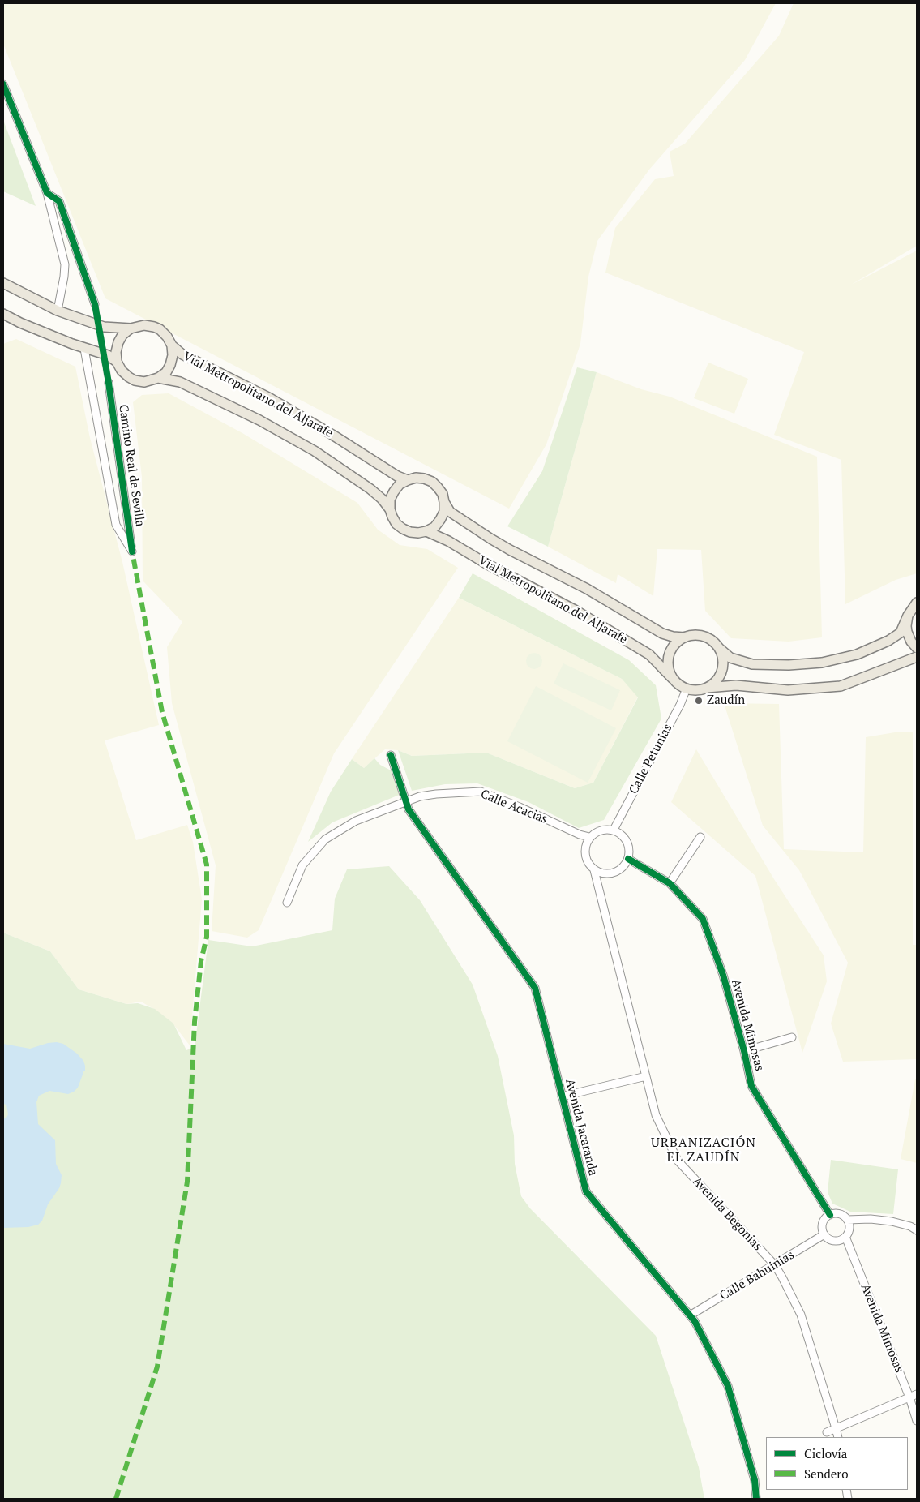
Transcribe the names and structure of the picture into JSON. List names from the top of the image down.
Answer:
{
  "streets": {
    "main road": ["Vial Metropolitano del Aljarafe"],
    "street": [
      "Camino Real de Sevilla",
      "Calle Petunias",
      "Calle Acacias",
      "Avenida Mimosas",
      "Avenida Jacaranda",
      "Avenida Begonias",
      "Calle Bahuinias"
    ]
  },
  "crossings": [
    ["Vial Metropolitano del Aljarafe", "Camino Real de Sevilla"],
    ["Vial Metropolitano del Aljarafe", "Calle Petunias"],
    ["Calle Petunias", "Calle Acacias"],
    ["Calle Petunias", "Avenida Mimosas"],
    ["Calle Petunias", "Avenida Begonias"],
    ["Calle Acacias", "Avenida Mimosas"],
    ["Calle Acacias", "Avenida Jacaranda"],
    ["Calle Acacias", "Avenida Begonias"],
    ["Avenida Mimosas", "Avenida Begonias"],
    ["Avenida Mimosas", "Calle Bahuinias"],
    ["Avenida Jacaranda", "Calle Bahuinias"],
    ["Avenida Begonias", "Calle Bahuinias"]
  ],
  "districts": ["URBANIZACIÓN EL ZAUDÍN"],
  "places": ["Zaudín"],
  "legend": ["Ciclovía", "Sendero"]
}
